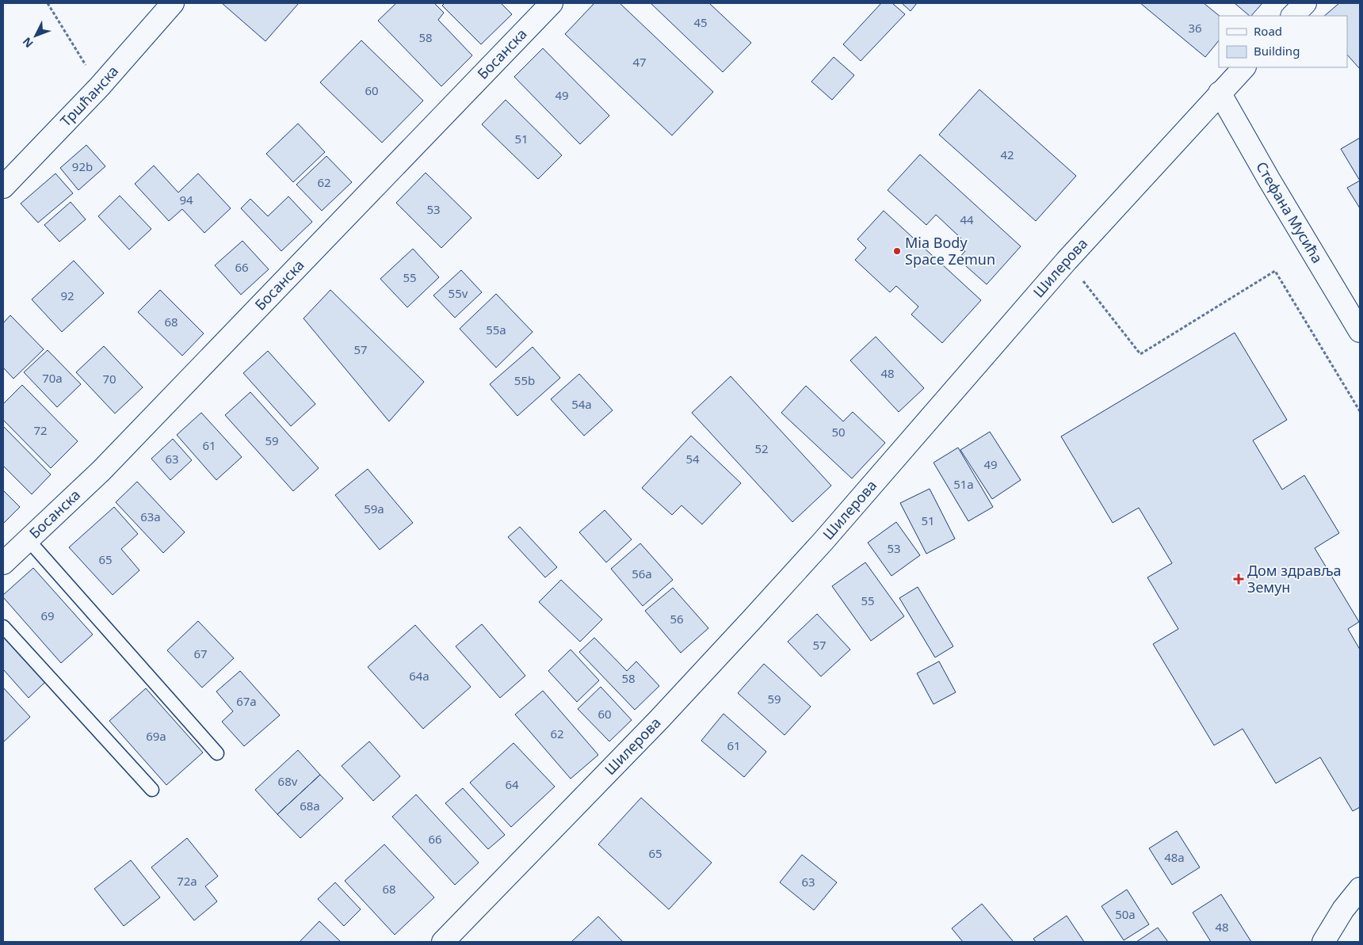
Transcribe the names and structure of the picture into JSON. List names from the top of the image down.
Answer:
{
  "streets": {
    "street": [
      "Босанска",
      "Тршћанска",
      "Стефана Мусића",
      "Шилерова"
    ]
  },
  "crossings": [
    ["Стефана Мусића", "Шилерова"]
  ],
  "places": {
    "other": ["Mia Body Space Zemun"],
    "health": ["Дом здравља Земун"]
  },
  "house_numbers": [
    "45",
    "36",
    "58",
    "47",
    "60",
    "49",
    "51",
    "42",
    "92b",
    "62",
    "94",
    "53",
    "44",
    "66",
    "55",
    "55v",
    "92",
    "68",
    "55a",
    "57",
    "48",
    "70a",
    "70",
    "55b",
    "54a",
    "72",
    "50",
    "59",
    "61",
    "52",
    "63",
    "54",
    "49",
    "51a",
    "59a",
    "63a",
    "51",
    "53",
    "65",
    "56a",
    "55",
    "69",
    "56",
    "57",
    "67",
    "64a",
    "58",
    "59",
    "67a",
    "60",
    "62",
    "69a",
    "61",
    "68v",
    "64",
    "68a",
    "66",
    "65",
    "48a",
    "72a",
    "63",
    "68",
    "50a",
    "48"
  ],
  "legend": ["Road", "Building"],
  "north": "bottom left"
}
